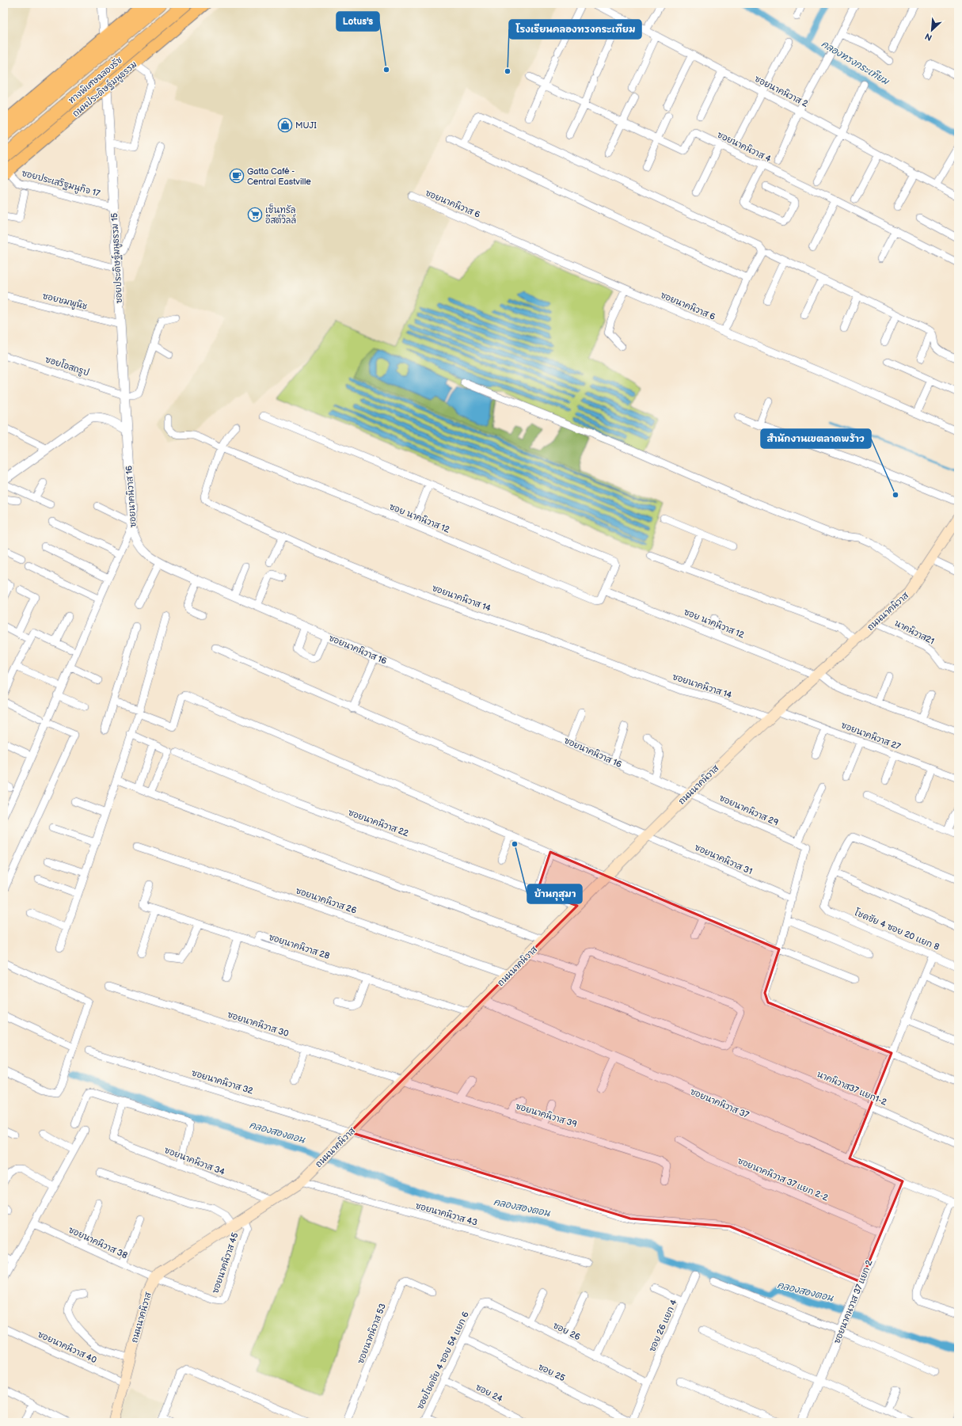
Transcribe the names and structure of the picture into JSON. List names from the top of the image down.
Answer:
{
  "streets": {
    "highway": ["ทางพิเศษฉลองรัช"],
    "main road": ["ถนนประดิษฐ์มนูธรรม", "ถนนนาคนิวาส"],
    "street": [
      "ซอยนาคนิวาส 2",
      "ซอยนาคนิวาส 4",
      "ซอยประเสริฐมนูกิจ 17",
      "ซอยนาคนิวาส 6",
      "ซอยประดิษฐ์มนูธรรม 15",
      "ซอยชมพูนิช",
      "ซอยโอสถรูป",
      "ซอยนาคนิวาส 16",
      "ซอย นาคนิวาส 12",
      "ซอยนาคนิวาส 14",
      "นาคนิวาส21",
      "ซอยนาคนิวาส 27",
      "ซอยนาคนิวาส 29",
      "ซอยนาคนิวาส 22",
      "ซอยนาคนิวาส 31",
      "ซอยนาคนิวาส 26",
      "โชคชัย 4 ซอย 20 แยก 8",
      "ซอยนาคนิวาส 28",
      "ซอยนาคนิวาส 30",
      "ซอยนาคนิวาส 32",
      "นาคนิวาส37 แยก1-2",
      "ซอยนาคนิวาส 37",
      "ซอยนาคนิวาส 39",
      "ซอยนาคนิวาส 34",
      "ซอยนาคนิวาส 37 แยก 2-2",
      "ซอยนาคนิวาส 43",
      "ซอยนาคนิวาส 38",
      "ซอยนาคนิวาส 45",
      "ซอยนาคนวาส 37 แยก 2",
      "ซอย 26 แยก 4",
      "ซอย 26",
      "ซอยนาคนิวาส 53",
      "ซอยนาคนิวาส 40",
      "ซอยโชคชัย 4 ซอย 54 แยก 6",
      "ซอย 25",
      "ซอย 24"
    ]
  },
  "crossings": [
    ["ถนนประดิษฐ์มนูธรรม", "ซอยประเสริฐมนูกิจ 17"],
    ["ถนนประดิษฐ์มนูธรรม", "ซอยประดิษฐ์มนูธรรม 15"],
    ["ซอยประเสริฐมนูกิจ 17", "ซอยประดิษฐ์มนูธรรม 15"],
    ["ซอยประดิษฐ์มนูธรรม 15", "ซอยชมพูนิช"],
    ["ซอยประดิษฐ์มนูธรรม 15", "ซอยโอสถรูป"],
    ["ซอยประดิษฐ์มนูธรรม 15", "ซอยนาคนิวาส 16"],
    ["ซอยนาคนิวาส 16", "ถนนนาคนิวาส"],
    ["ซอยนาคนิวาส 16", "ซอยนาคนิวาส 29"],
    ["ซอย นาคนิวาส 12", "ซอยนาคนิวาส 14"],
    ["ซอย นาคนิวาส 12", "ถนนนาคนิวาส"],
    ["ซอยนาคนิวาส 14", "ถนนนาคนิวาส"],
    ["ถนนนาคนิวาส", "นาคนิวาส21"],
    ["ถนนนาคนิวาส", "ซอยนาคนิวาส 27"],
    ["ถนนนาคนิวาส", "ซอยนาคนิวาส 29"],
    ["ถนนนาคนิวาส", "ซอยนาคนิวาส 22"],
    ["ถนนนาคนิวาส", "ซอยนาคนิวาส 31"],
    ["ถนนนาคนิวาส", "ซอยนาคนิวาส 26"],
    ["ถนนนาคนิวาส", "ซอยนาคนิวาส 28"],
    ["ถนนนาคนิวาส", "ซอยนาคนิวาส 30"],
    ["ถนนนาคนิวาส", "ซอยนาคนิวาส 32"],
    ["ถนนนาคนิวาส", "ซอยนาคนิวาส 37"],
    ["ถนนนาคนิวาส", "ซอยนาคนิวาส 39"],
    ["ถนนนาคนิวาส", "ซอยนาคนิวาส 34"],
    ["ถนนนาคนิวาส", "ซอยนาคนิวาส 43"],
    ["ถนนนาคนิวาส", "ซอยนาคนิวาส 38"],
    ["ถนนนาคนิวาส", "ซอยนาคนิวาส 45"],
    ["ถนนนาคนิวาส", "ซอยนาคนิวาส 40"],
    ["ซอยนาคนิวาส 30", "ซอยนาคนิวาส 39"],
    ["ซอยนาคนิวาส 32", "ซอยนาคนวาส 37 แยก 2"],
    ["ซอยนาคนิวาส 37", "ซอยนาคนวาส 37 แยก 2"],
    ["ซอยนาคนิวาส 37 แยก 2-2", "ซอยนาคนวาส 37 แยก 2"],
    ["ซอยนาคนิวาส 38", "ซอยนาคนิวาส 45"],
    ["ซอย 26 แยก 4", "ซอย 26"],
    ["ซอย 26 แยก 4", "ซอย 25"],
    ["ซอย 26", "ซอยโชคชัย 4 ซอย 54 แยก 6"],
    ["ซอยโชคชัย 4 ซอย 54 แยก 6", "ซอย 25"],
    ["ซอยโชคชัย 4 ซอย 54 แยก 6", "ซอย 24"]
  ],
  "water": ["คลองทรงกระเทียม", "คลองสองตอน"],
  "places": {
    "other": [
      "Lotus's",
      "โรงเรียนคลองทรงกระเทียม",
      "สำนักงานเขตลาดพร้าว",
      "บ้านกุสุมา"
    ],
    "shop": ["MUJI"],
    "cafe": ["Gatta Café - Central Eastville"],
    "supermarket": ["เซ็นทรัล อีสต์วิลล์"]
  },
  "north": "bottom left"
}
